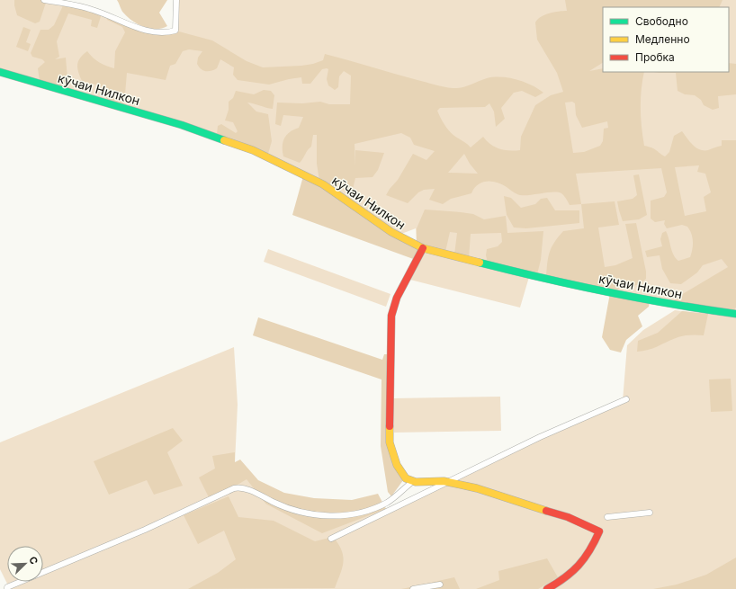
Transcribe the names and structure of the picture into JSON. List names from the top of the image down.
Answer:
{
  "streets": {
    "street": ["кӯчаи Нилкон"]
  },
  "legend": ["Свободно", "Медленно", "Пробка"],
  "north": "top right"
}
